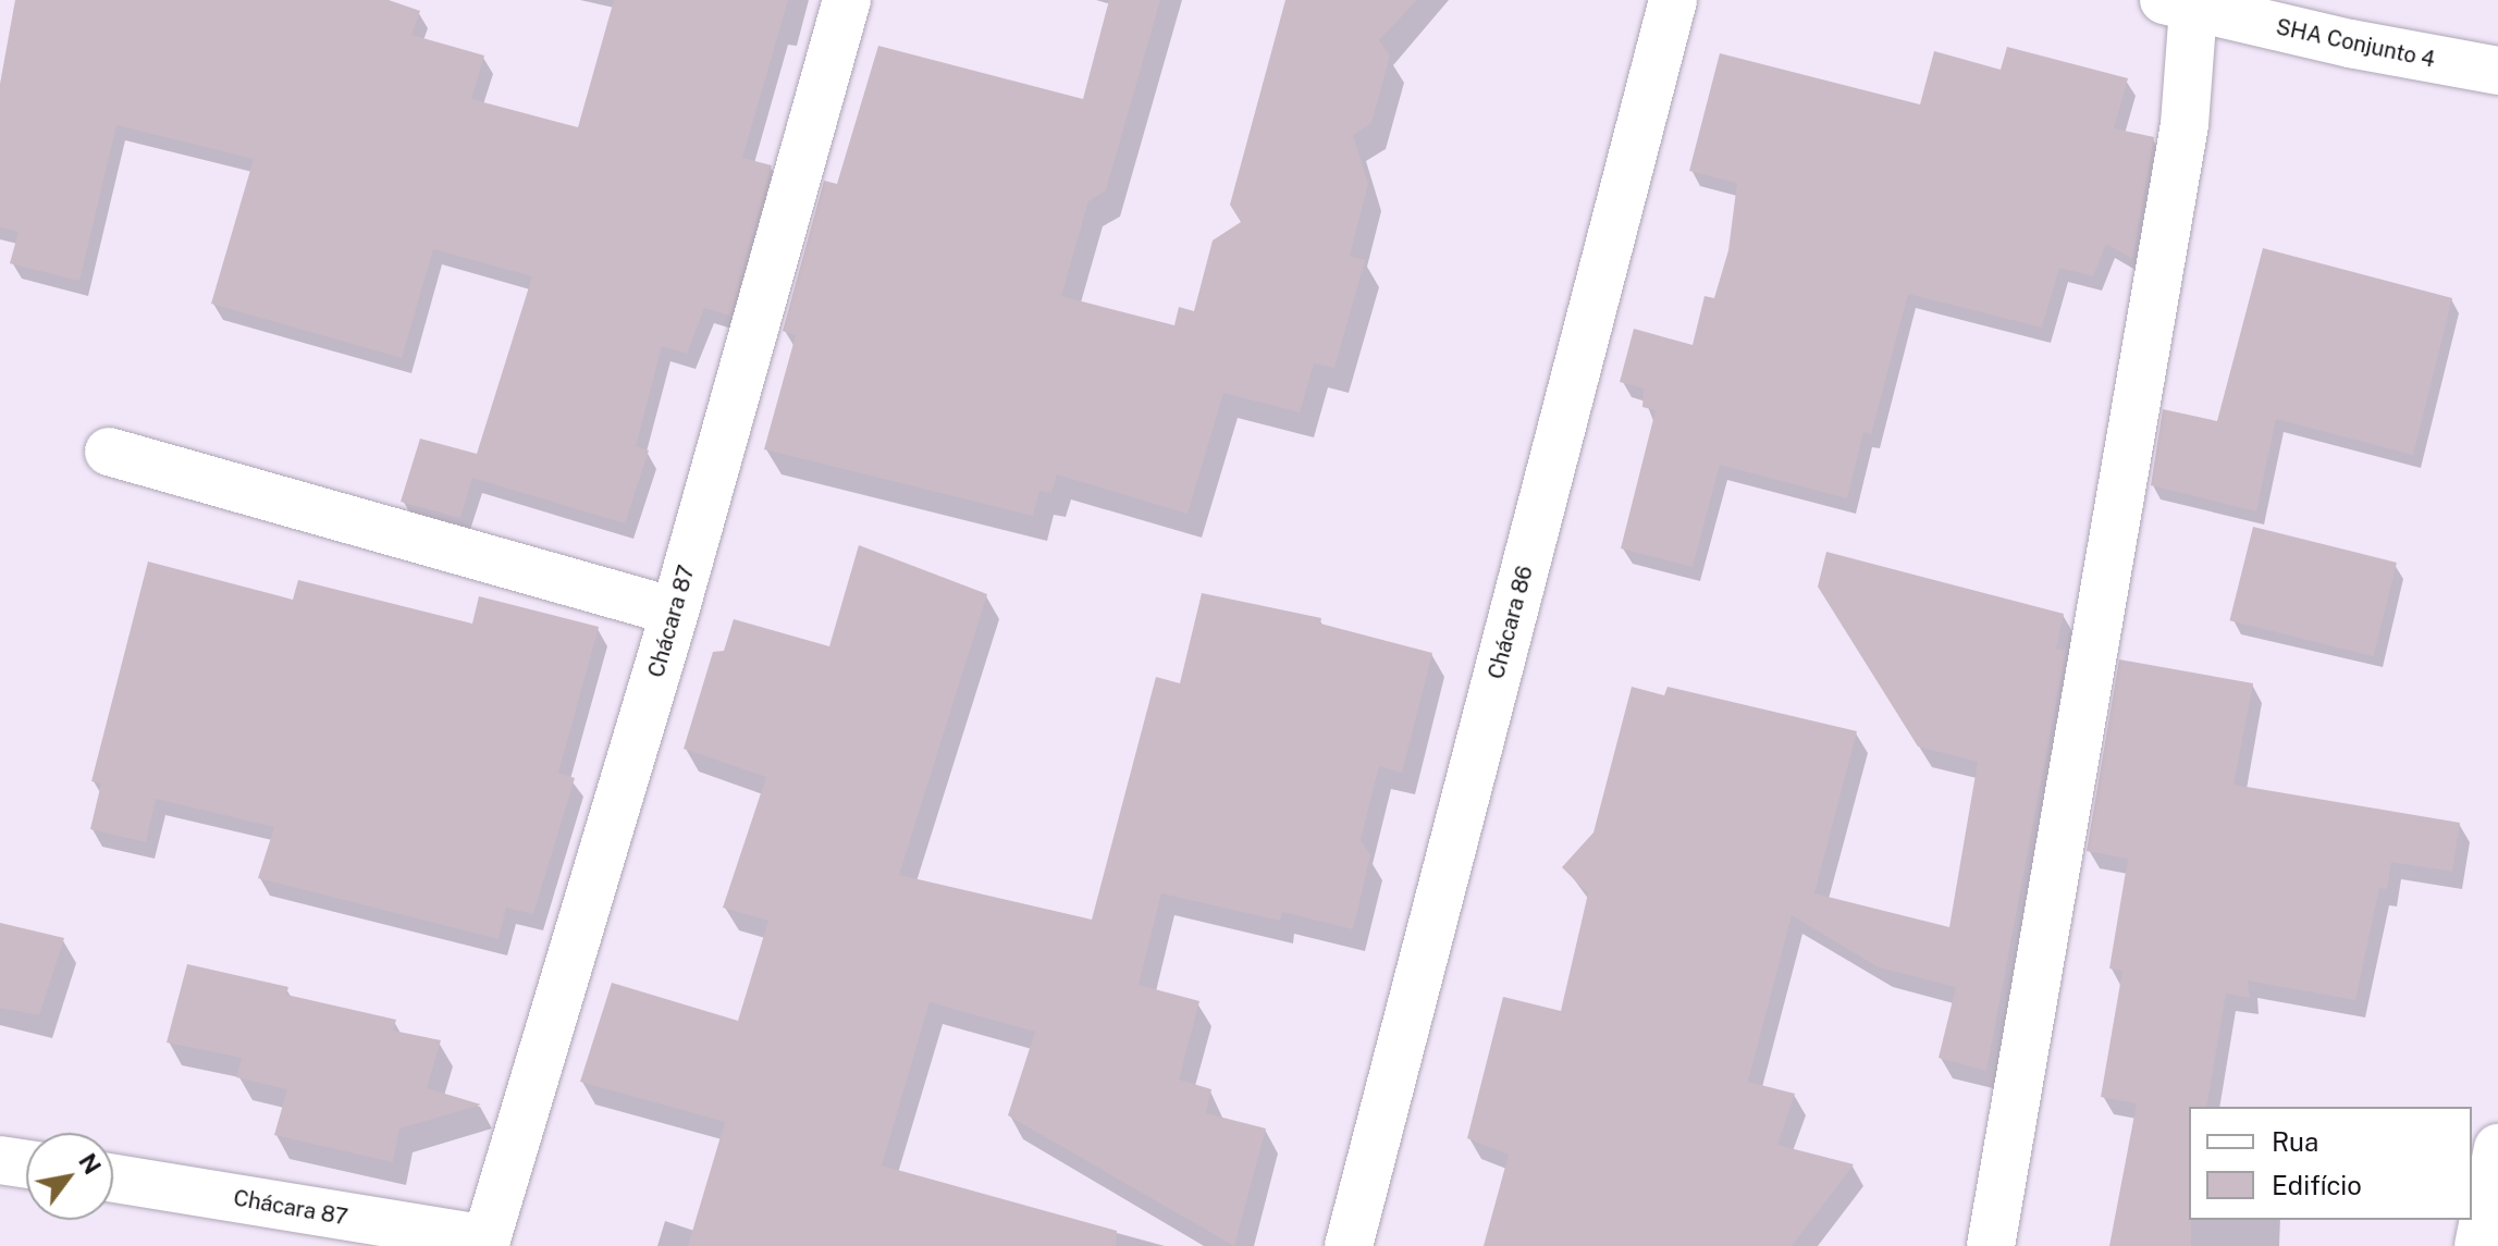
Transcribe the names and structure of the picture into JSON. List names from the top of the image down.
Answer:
{
  "streets": {
    "street": ["SHA Conjunto 4", "Chácara 87", "Chácara 86"]
  },
  "legend": ["Rua", "Edifício"],
  "north": "top right"
}
